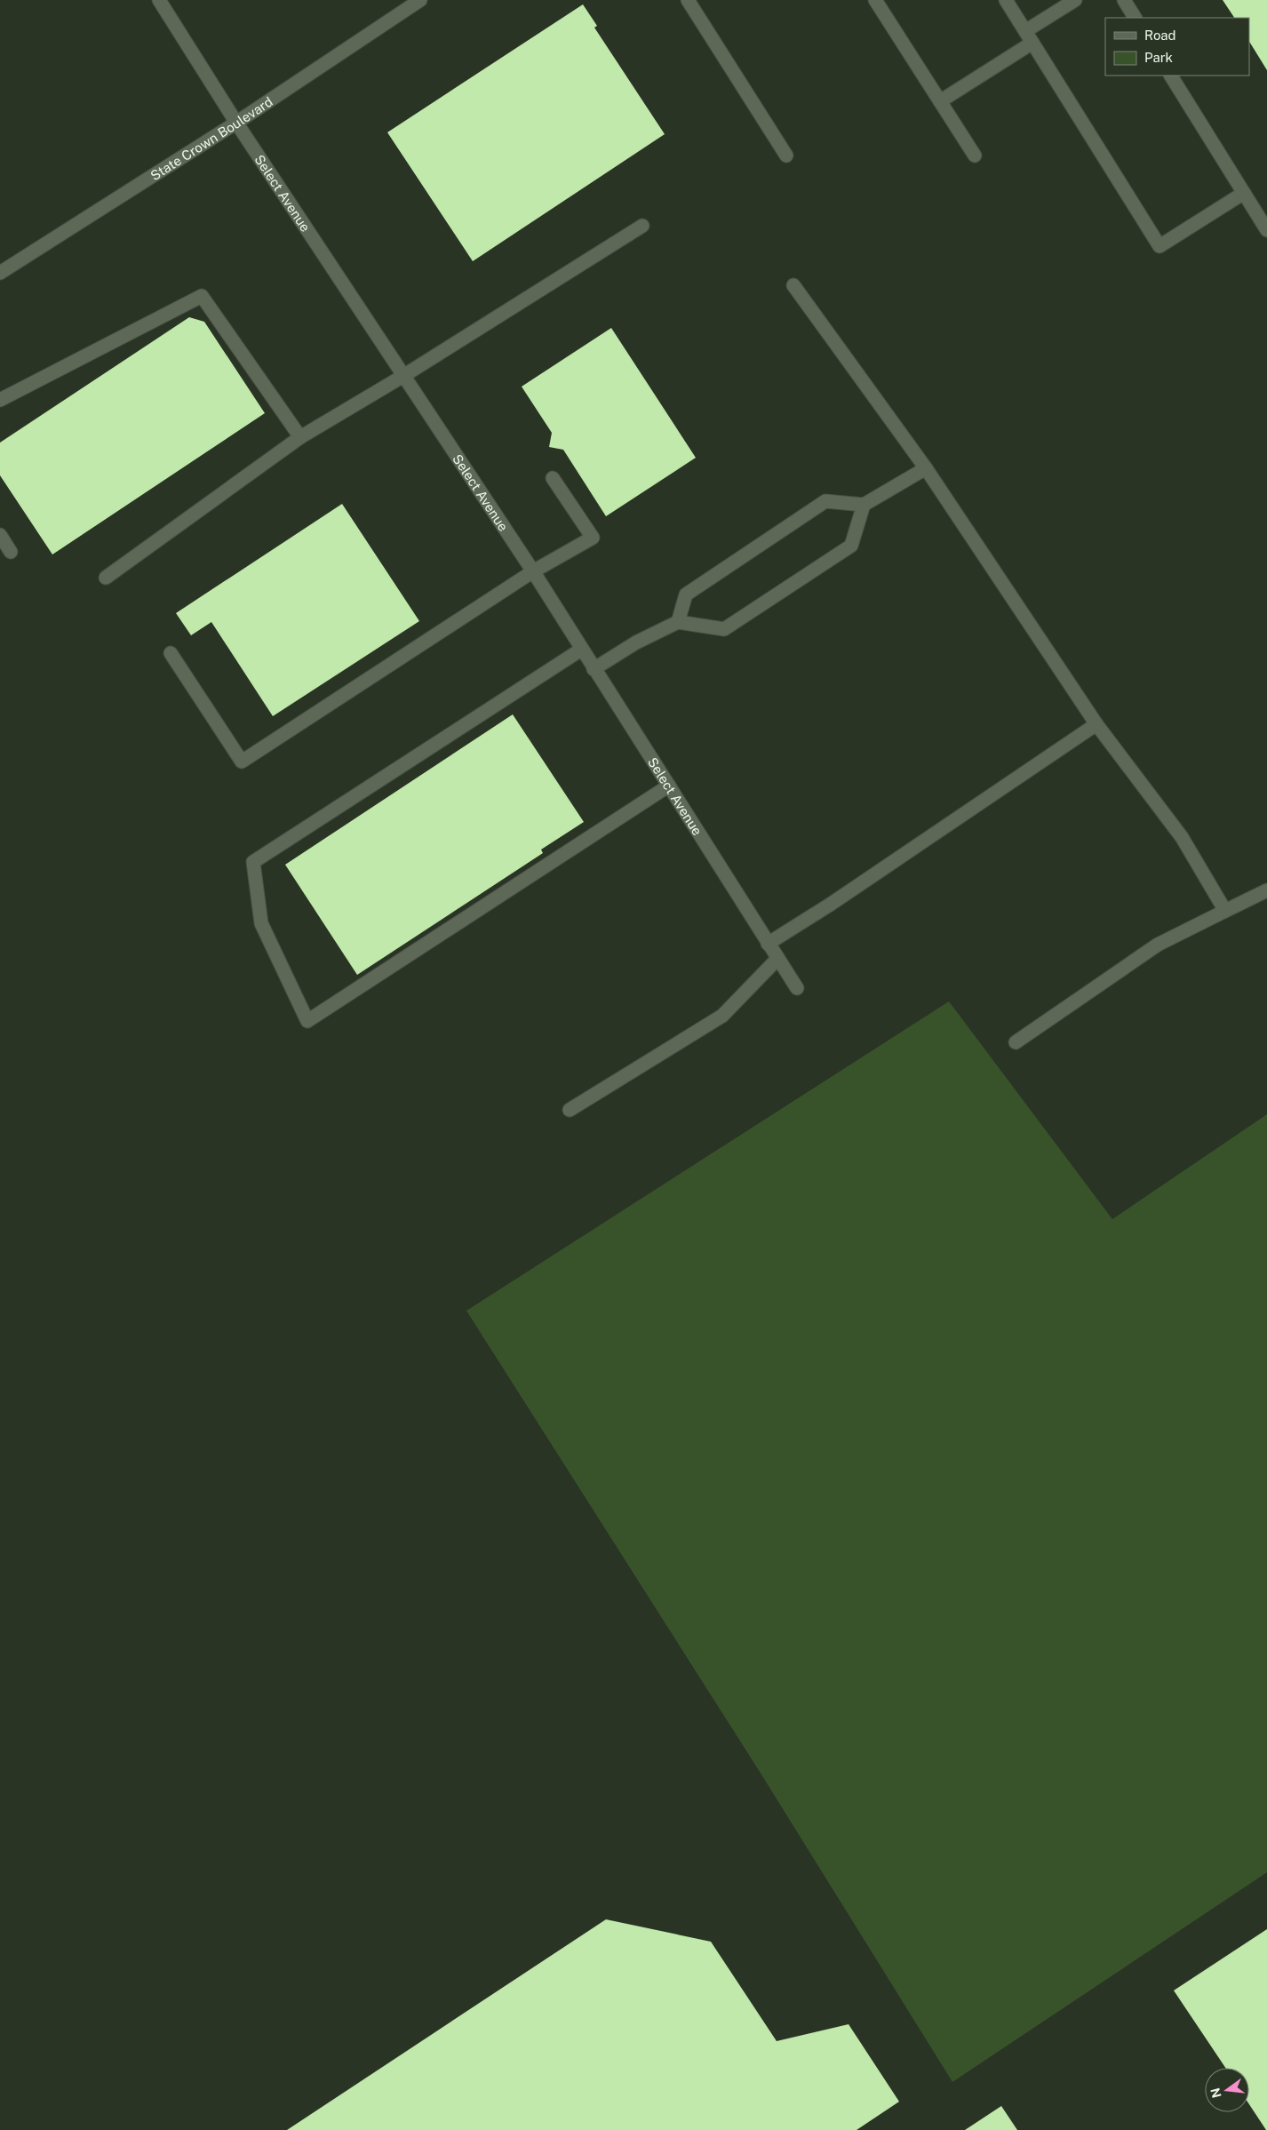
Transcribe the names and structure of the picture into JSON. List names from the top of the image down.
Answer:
{
  "streets": {
    "street": ["State Crown Boulevard", "Select Avenue"]
  },
  "crossings": [
    ["State Crown Boulevard", "Select Avenue"]
  ],
  "legend": ["Road", "Park"],
  "north": "left"
}
